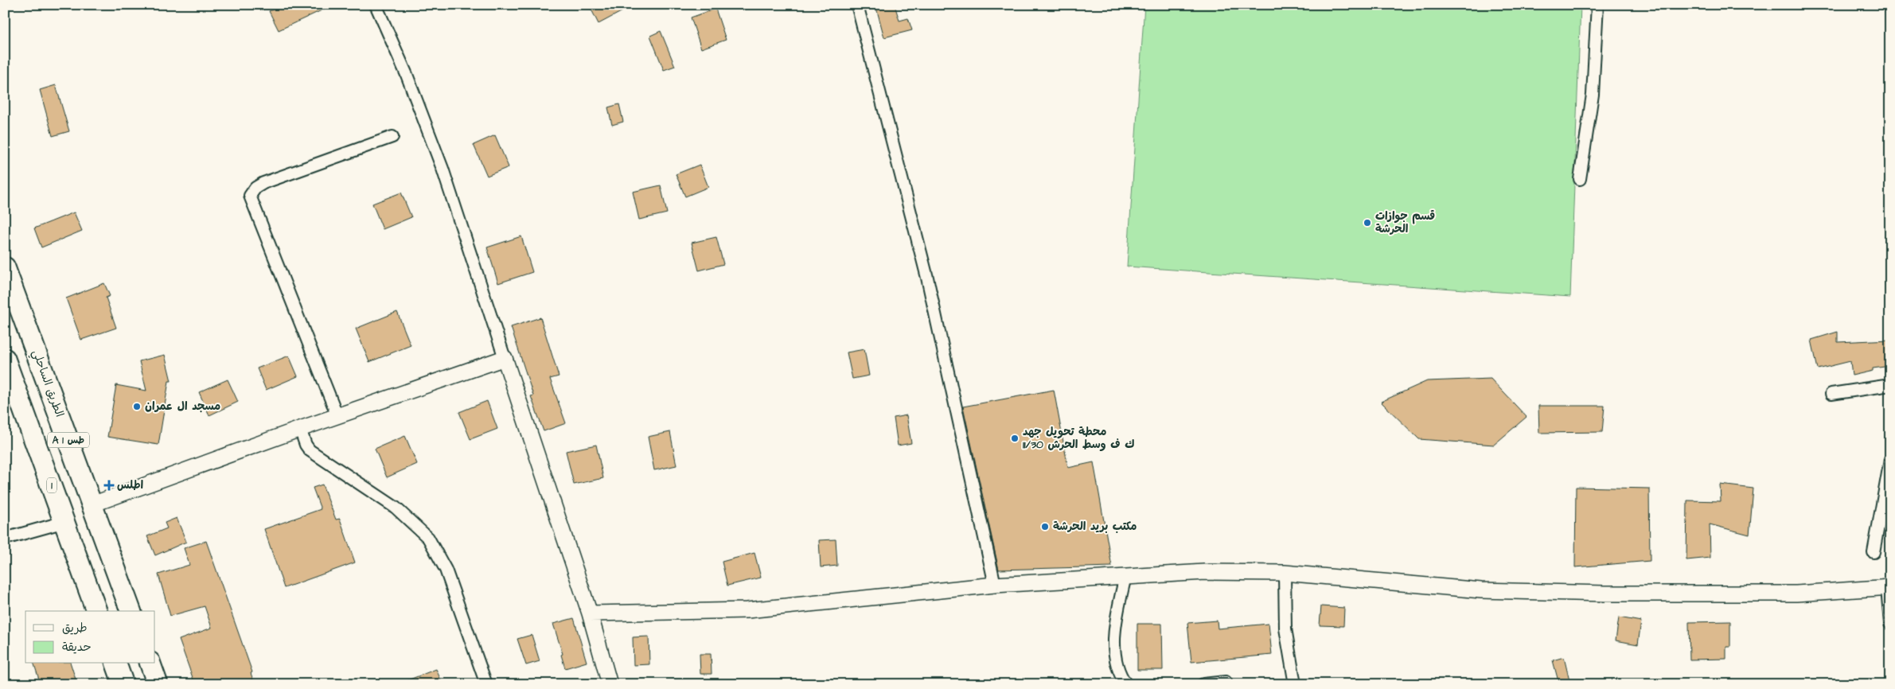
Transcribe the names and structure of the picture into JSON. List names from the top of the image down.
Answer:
{
  "streets": {
    "highway": ["الطريق الساحلي", "A 1 طس", "1"]
  },
  "places": {
    "other": [
      "قسم جوازات الحرشة",
      "مسجد ال عمران",
      "محطة تحويل جهد 11/30 ك ف وسط الحرش",
      "مكتب بريد الحرشة"
    ],
    "health": ["اطلس"]
  },
  "legend": ["طريق", "حديقة"]
}
